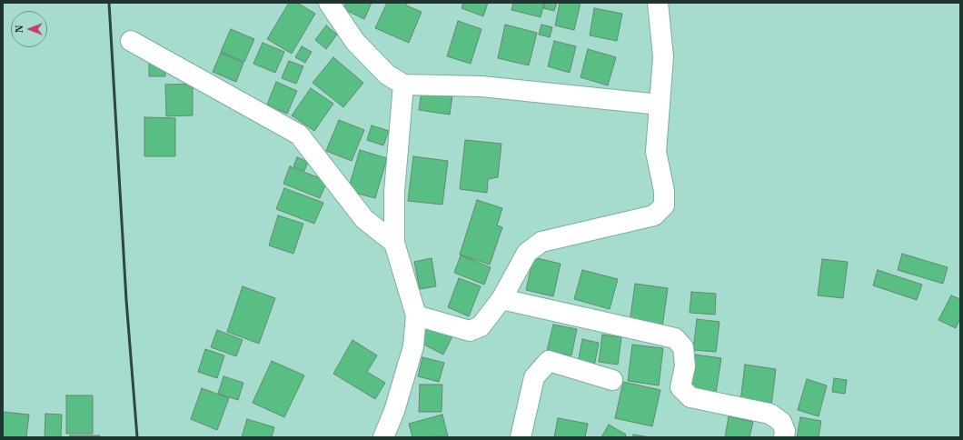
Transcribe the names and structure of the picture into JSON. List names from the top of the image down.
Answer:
{
  "north": "left"
}
